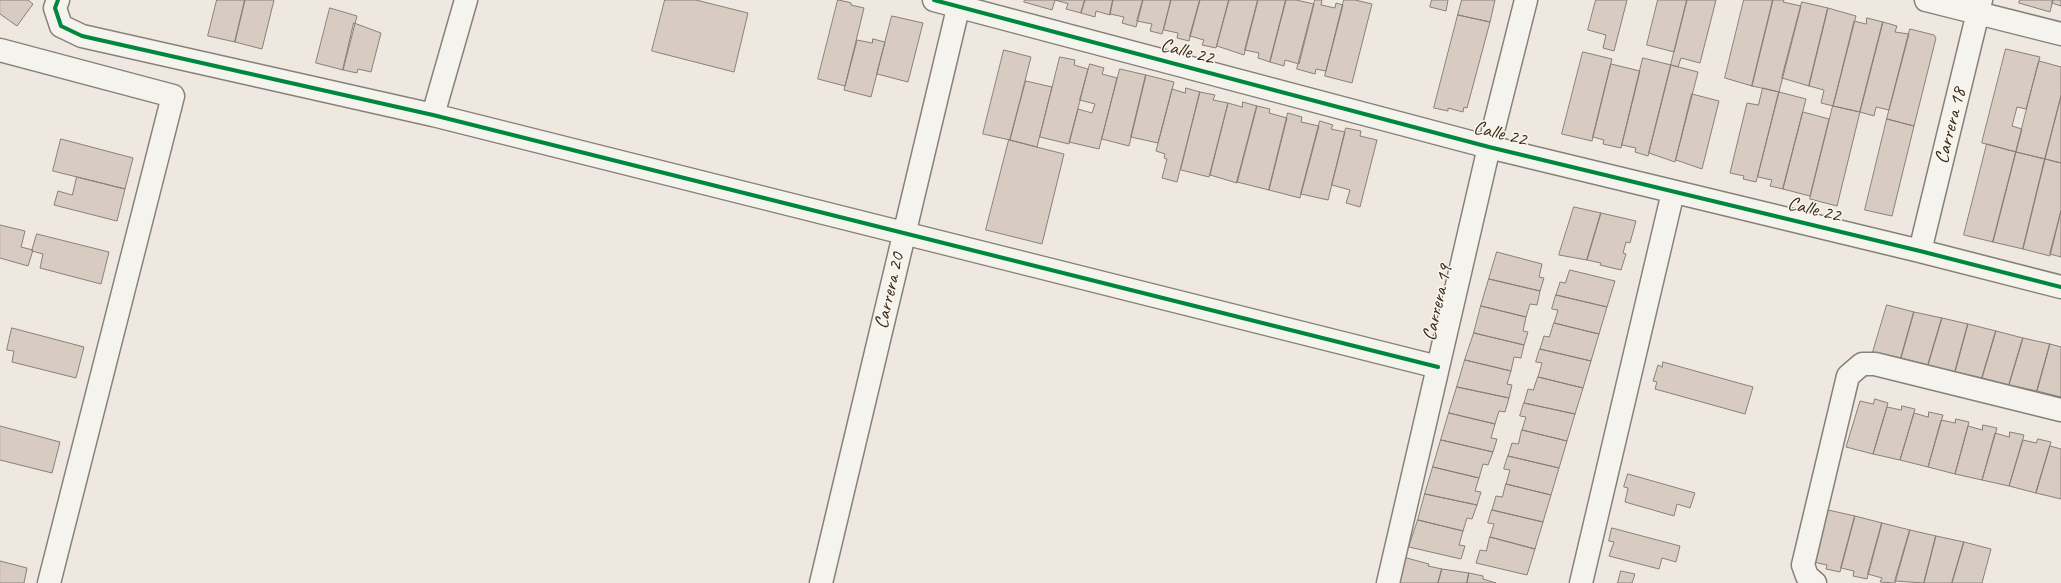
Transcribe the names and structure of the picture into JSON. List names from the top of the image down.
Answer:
{
  "streets": {
    "street": [
      "Calle 22",
      "Carrera 18",
      "Carrera 20",
      "Carrera 19"
    ]
  },
  "crossings": [
    ["Calle 22", "Carrera 18"],
    ["Calle 22", "Carrera 20"],
    ["Calle 22", "Carrera 19"]
  ]
}
